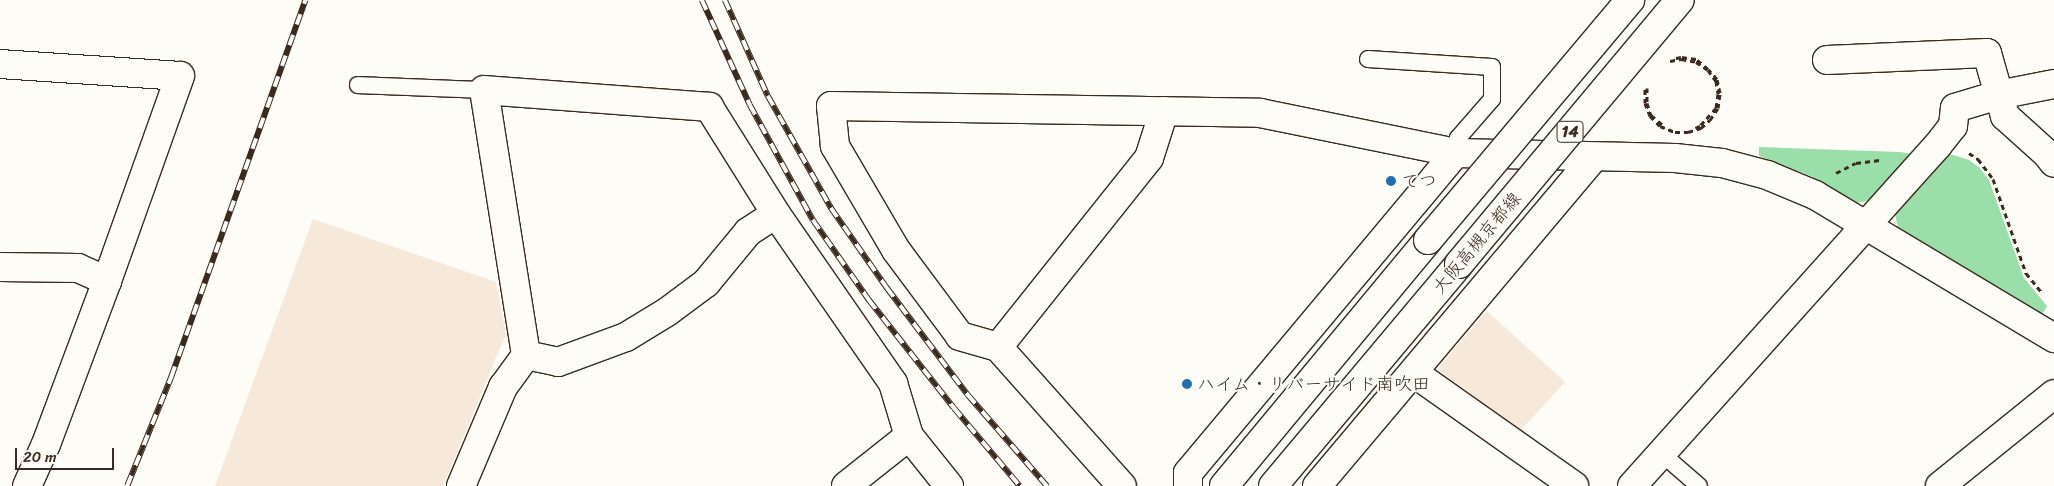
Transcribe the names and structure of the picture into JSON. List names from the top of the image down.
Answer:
{
  "streets": {
    "street": ["14", "大阪高槻京都線"]
  },
  "places": ["てつ", "ハイム・リバーサイド南吹田"],
  "scale_bar": "20 m"
}
